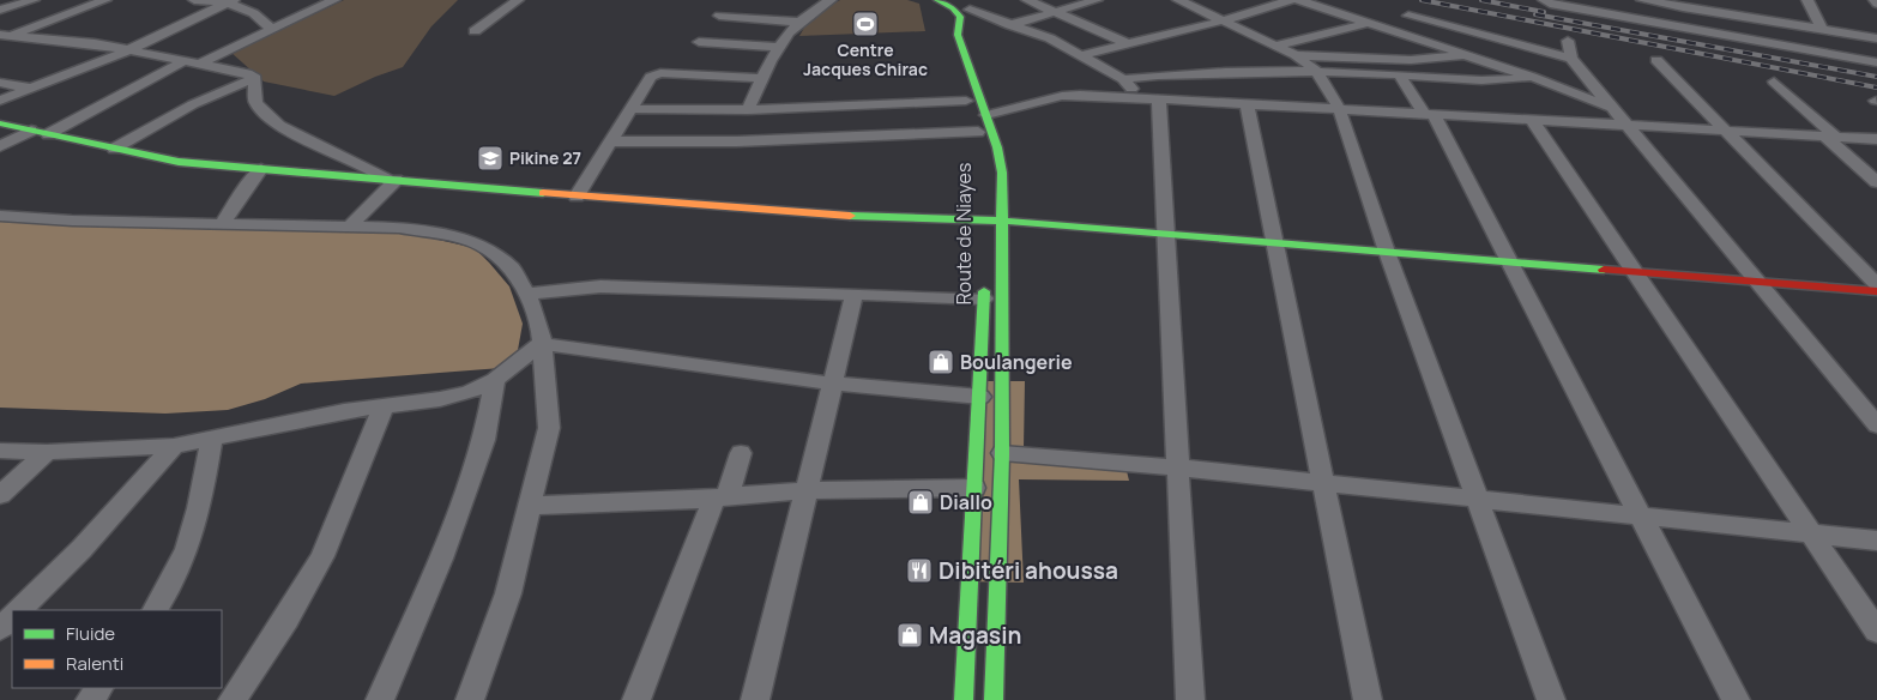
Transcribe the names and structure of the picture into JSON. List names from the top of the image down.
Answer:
{
  "streets": {
    "street": ["Route de Niayes"]
  },
  "places": {
    "sports": ["Centre Jacques Chirac"],
    "school or university": ["Pikine 27"],
    "shop": ["Boulangerie", "Diallo", "Magasin"],
    "restaurant": ["Dibitéri ahoussa"]
  },
  "legend": ["Fluide", "Ralenti"]
}
